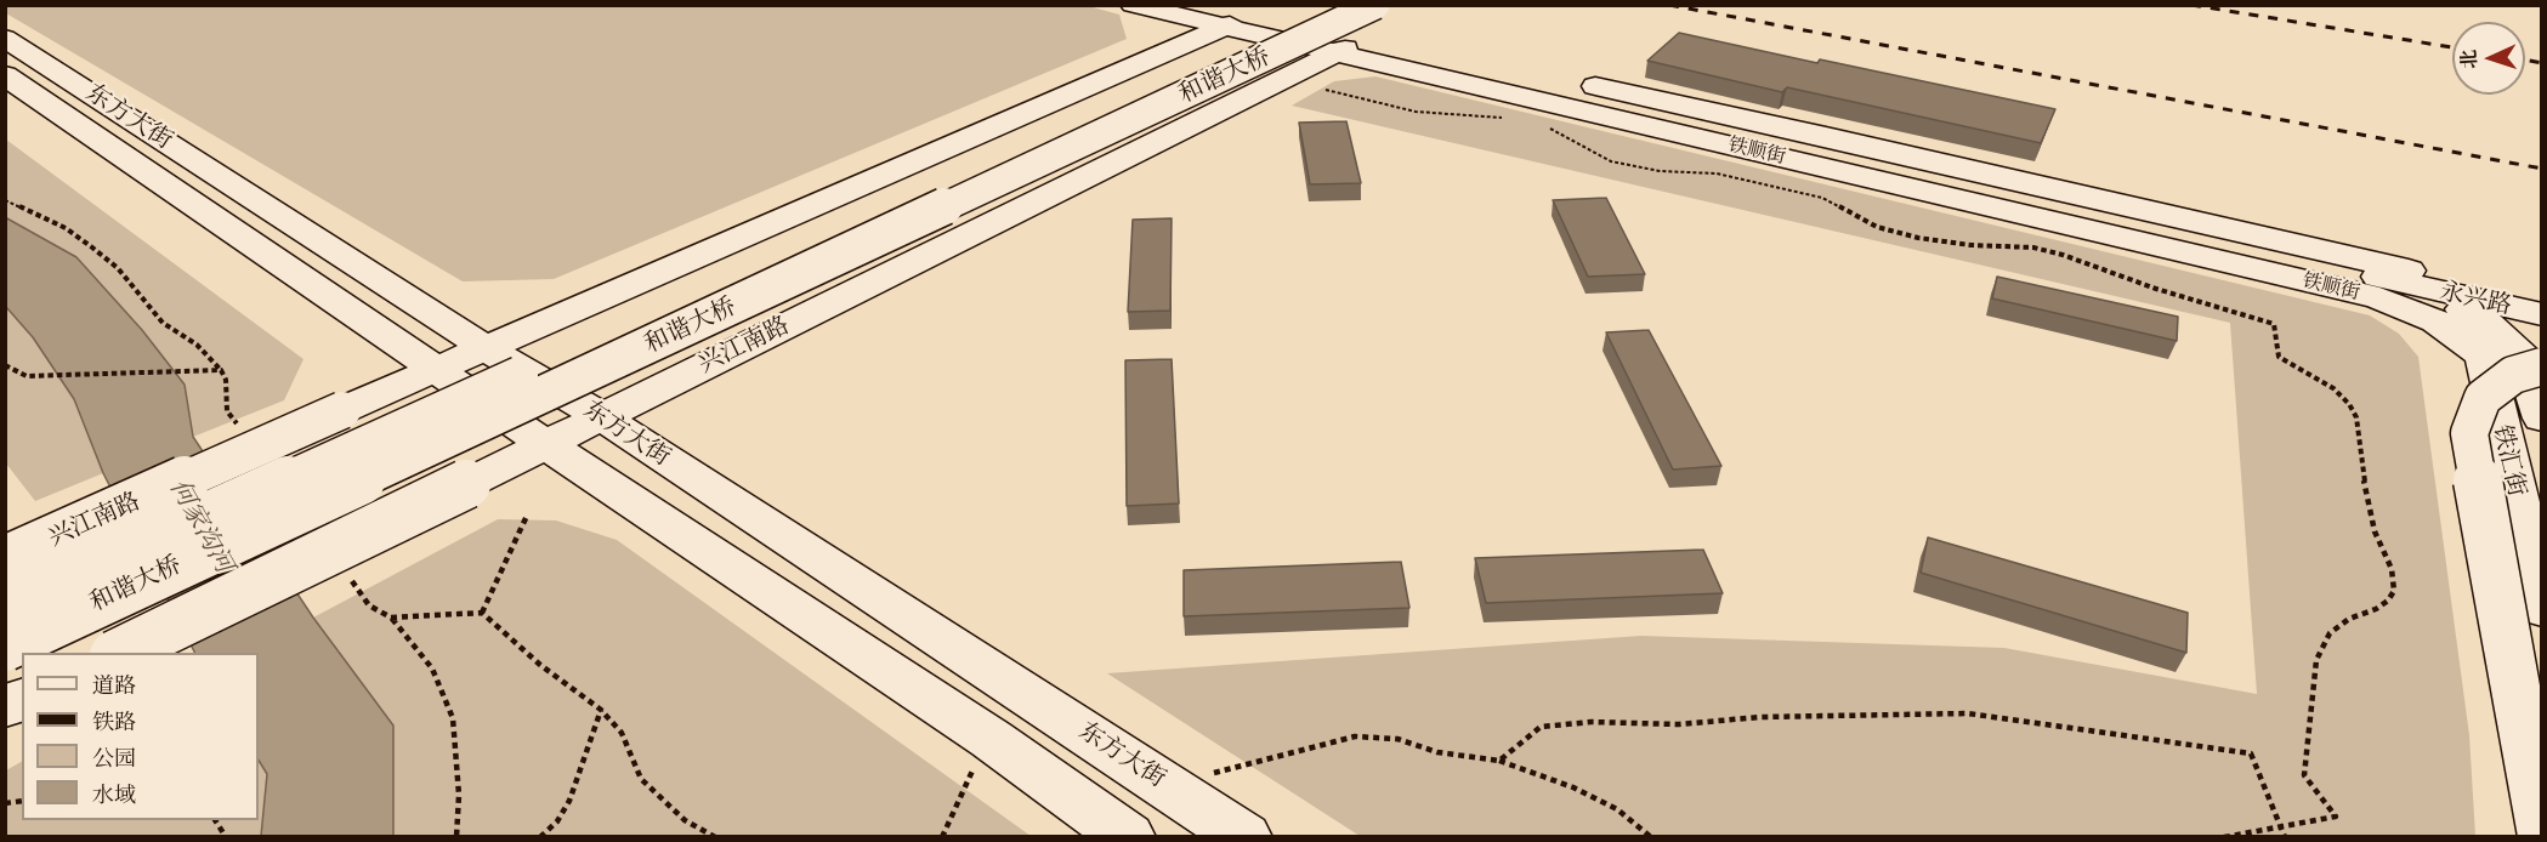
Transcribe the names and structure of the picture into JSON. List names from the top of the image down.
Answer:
{
  "streets": {
    "main road": [
      "和谐大桥",
      "东方大街",
      "铁顺街",
      "永兴路",
      "兴江南路",
      "铁汇街"
    ]
  },
  "crossings": [
    ["和谐大桥", "铁顺街"],
    ["和谐大桥", "兴江南路"],
    ["东方大街", "兴江南路"],
    ["铁顺街", "永兴路"],
    ["铁顺街", "兴江南路"]
  ],
  "water": ["何家沟河"],
  "legend": [
    "道路",
    "铁路",
    "公园",
    "水域"
  ],
  "north": "left"
}
